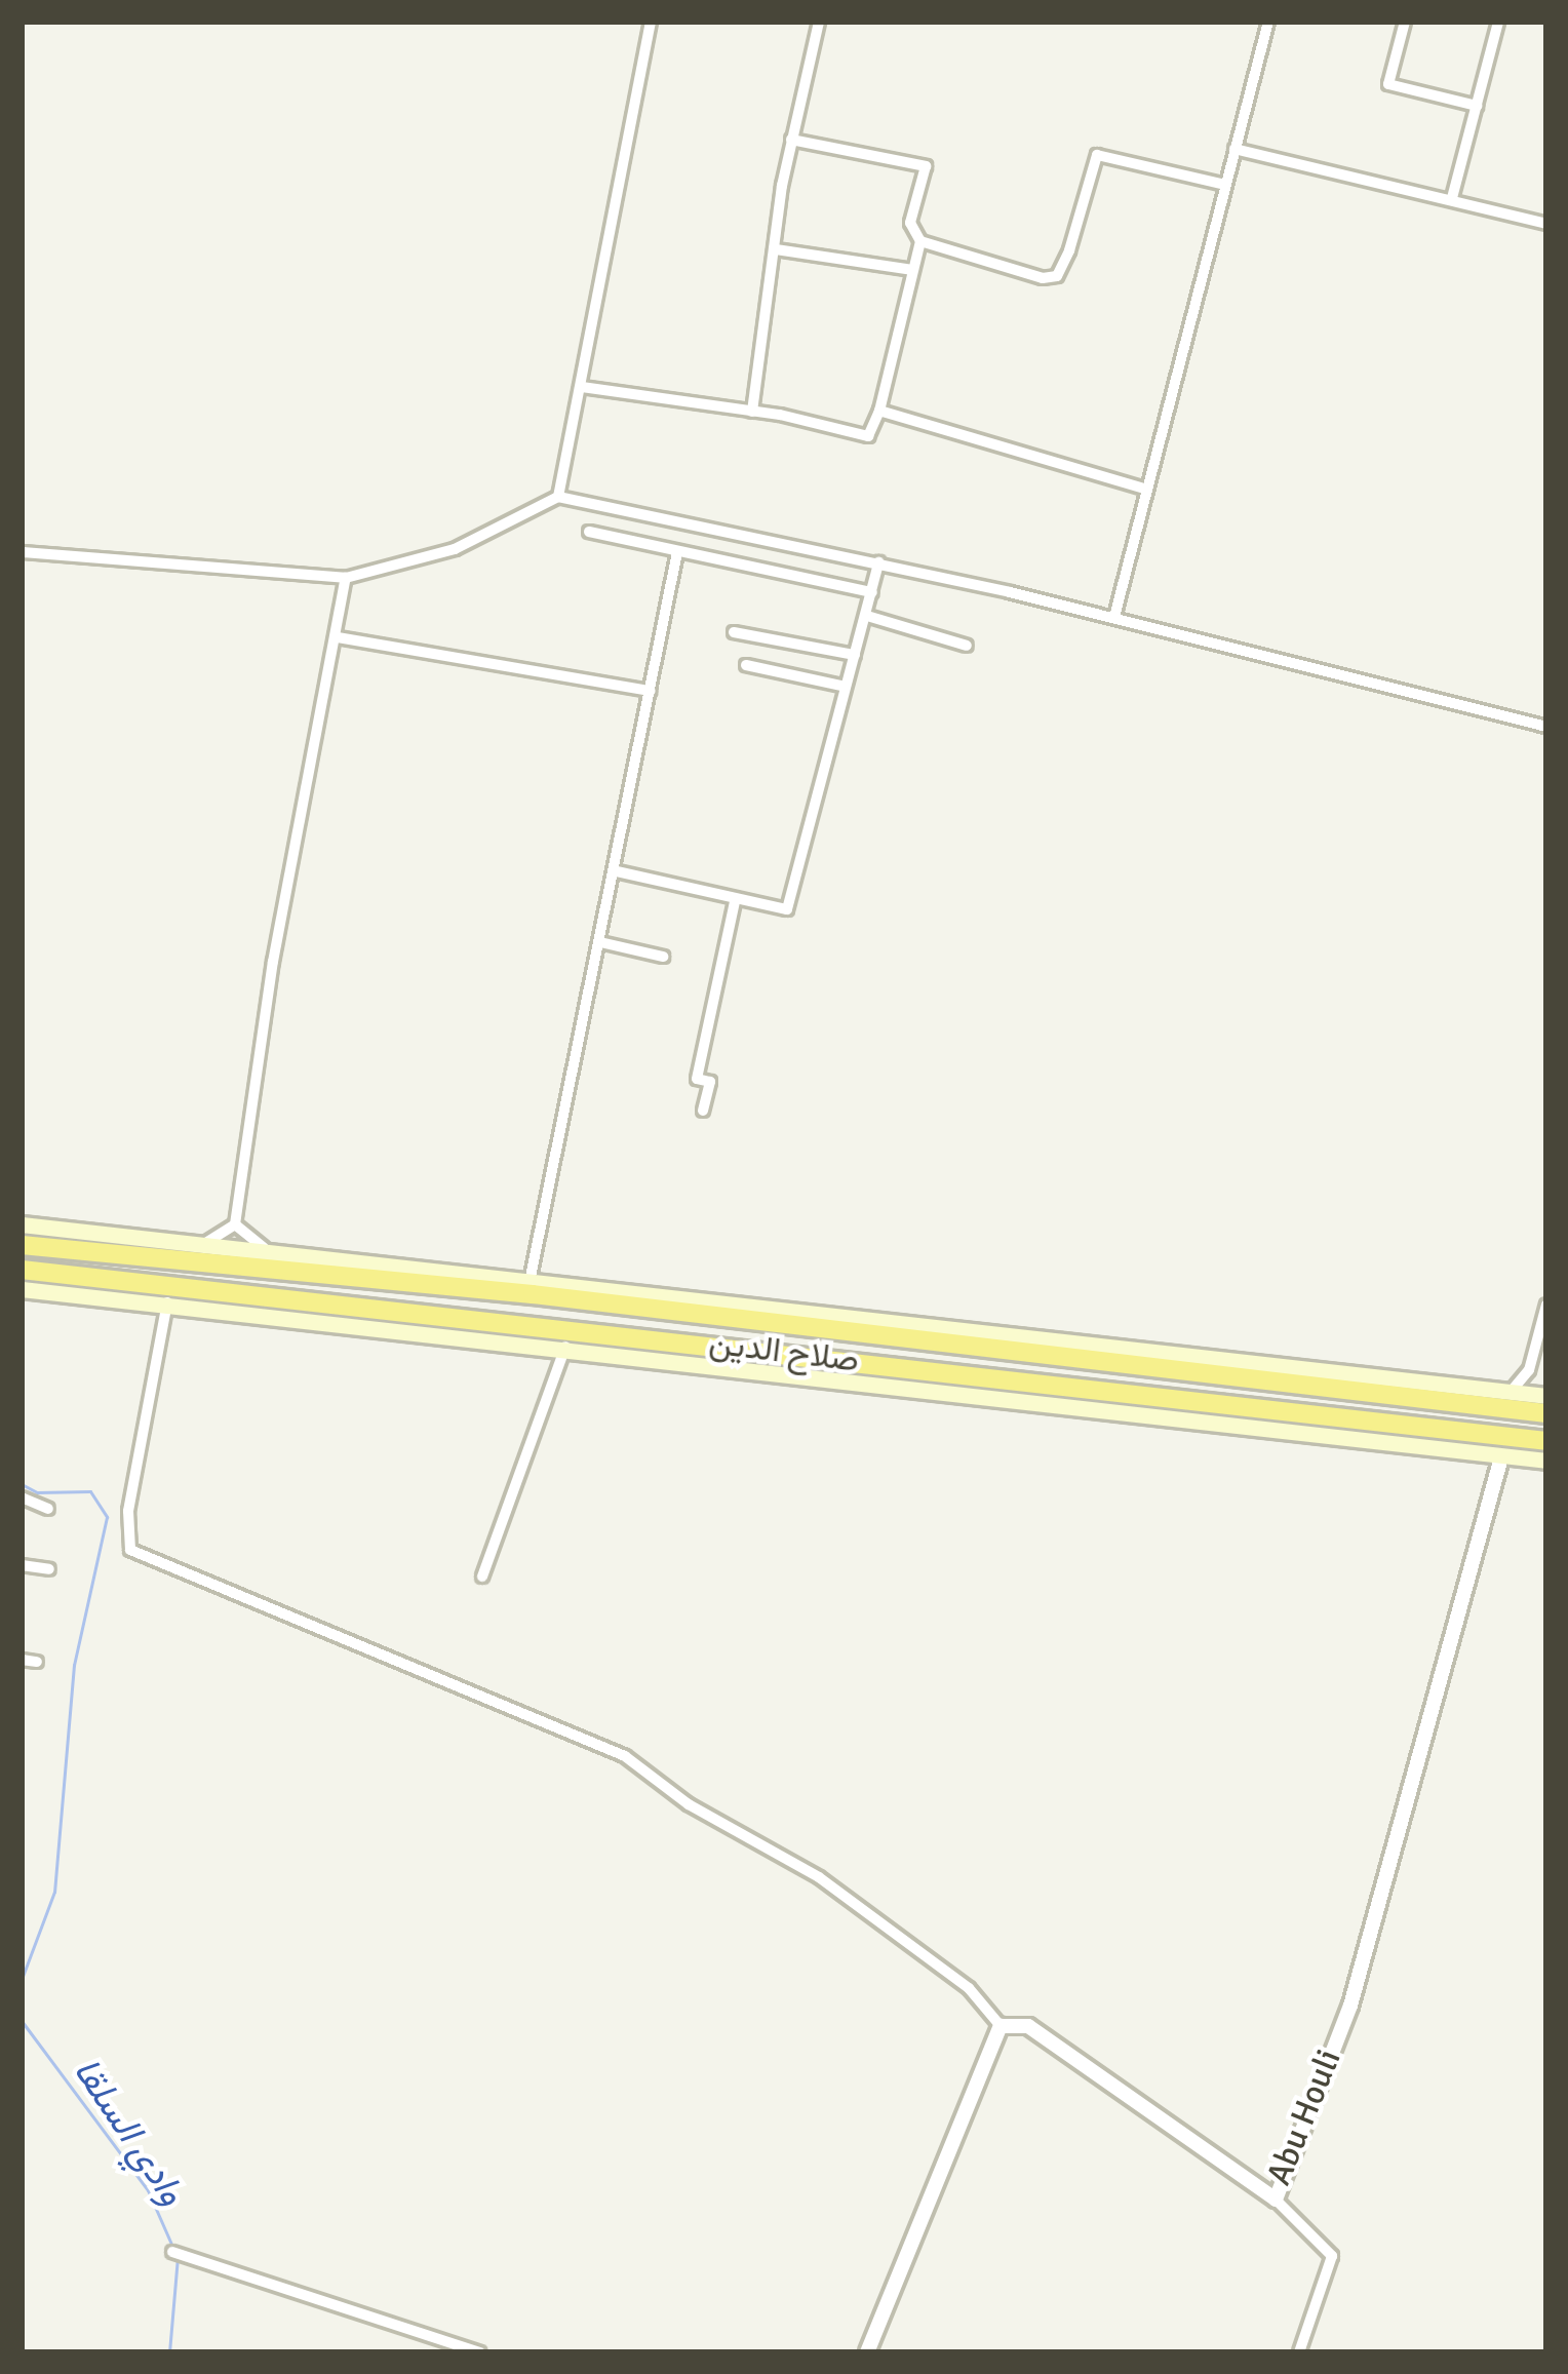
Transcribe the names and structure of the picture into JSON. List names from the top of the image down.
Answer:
{
  "streets": {
    "highway": ["صلاح الدين"],
    "street": ["Abu Houli"]
  },
  "water": ["وادي السلقا"]
}
